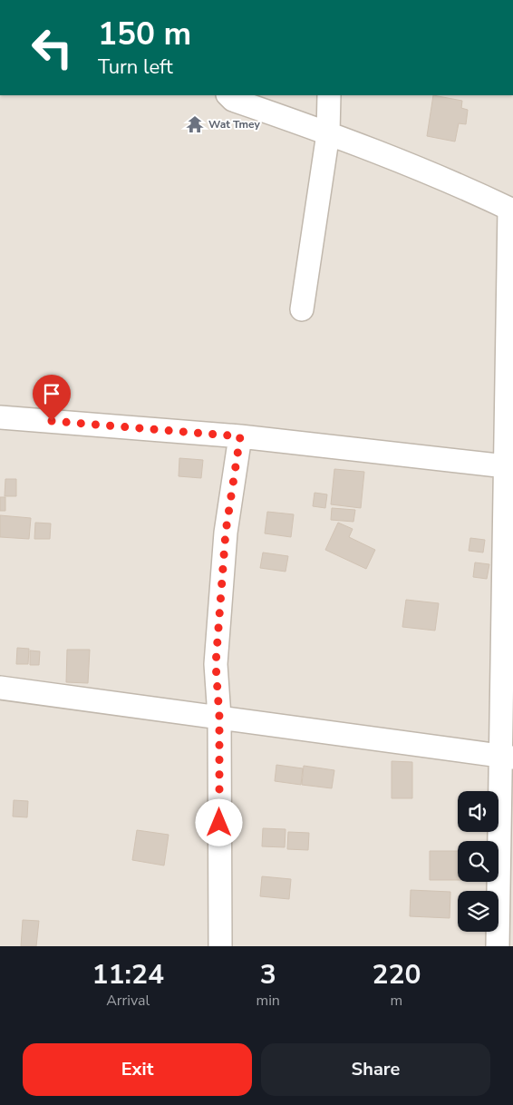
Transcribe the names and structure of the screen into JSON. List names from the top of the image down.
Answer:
{
  "places": {
    "temple": ["Wat Tmey"]
  },
  "page": {
    "turn": ["150 m", "Turn left"],
    "eta": [
      "11:24",
      "Arrival",
      "3",
      "min",
      "220",
      "m"
    ],
    "buttons": ["Exit", "Share"]
  }
}
